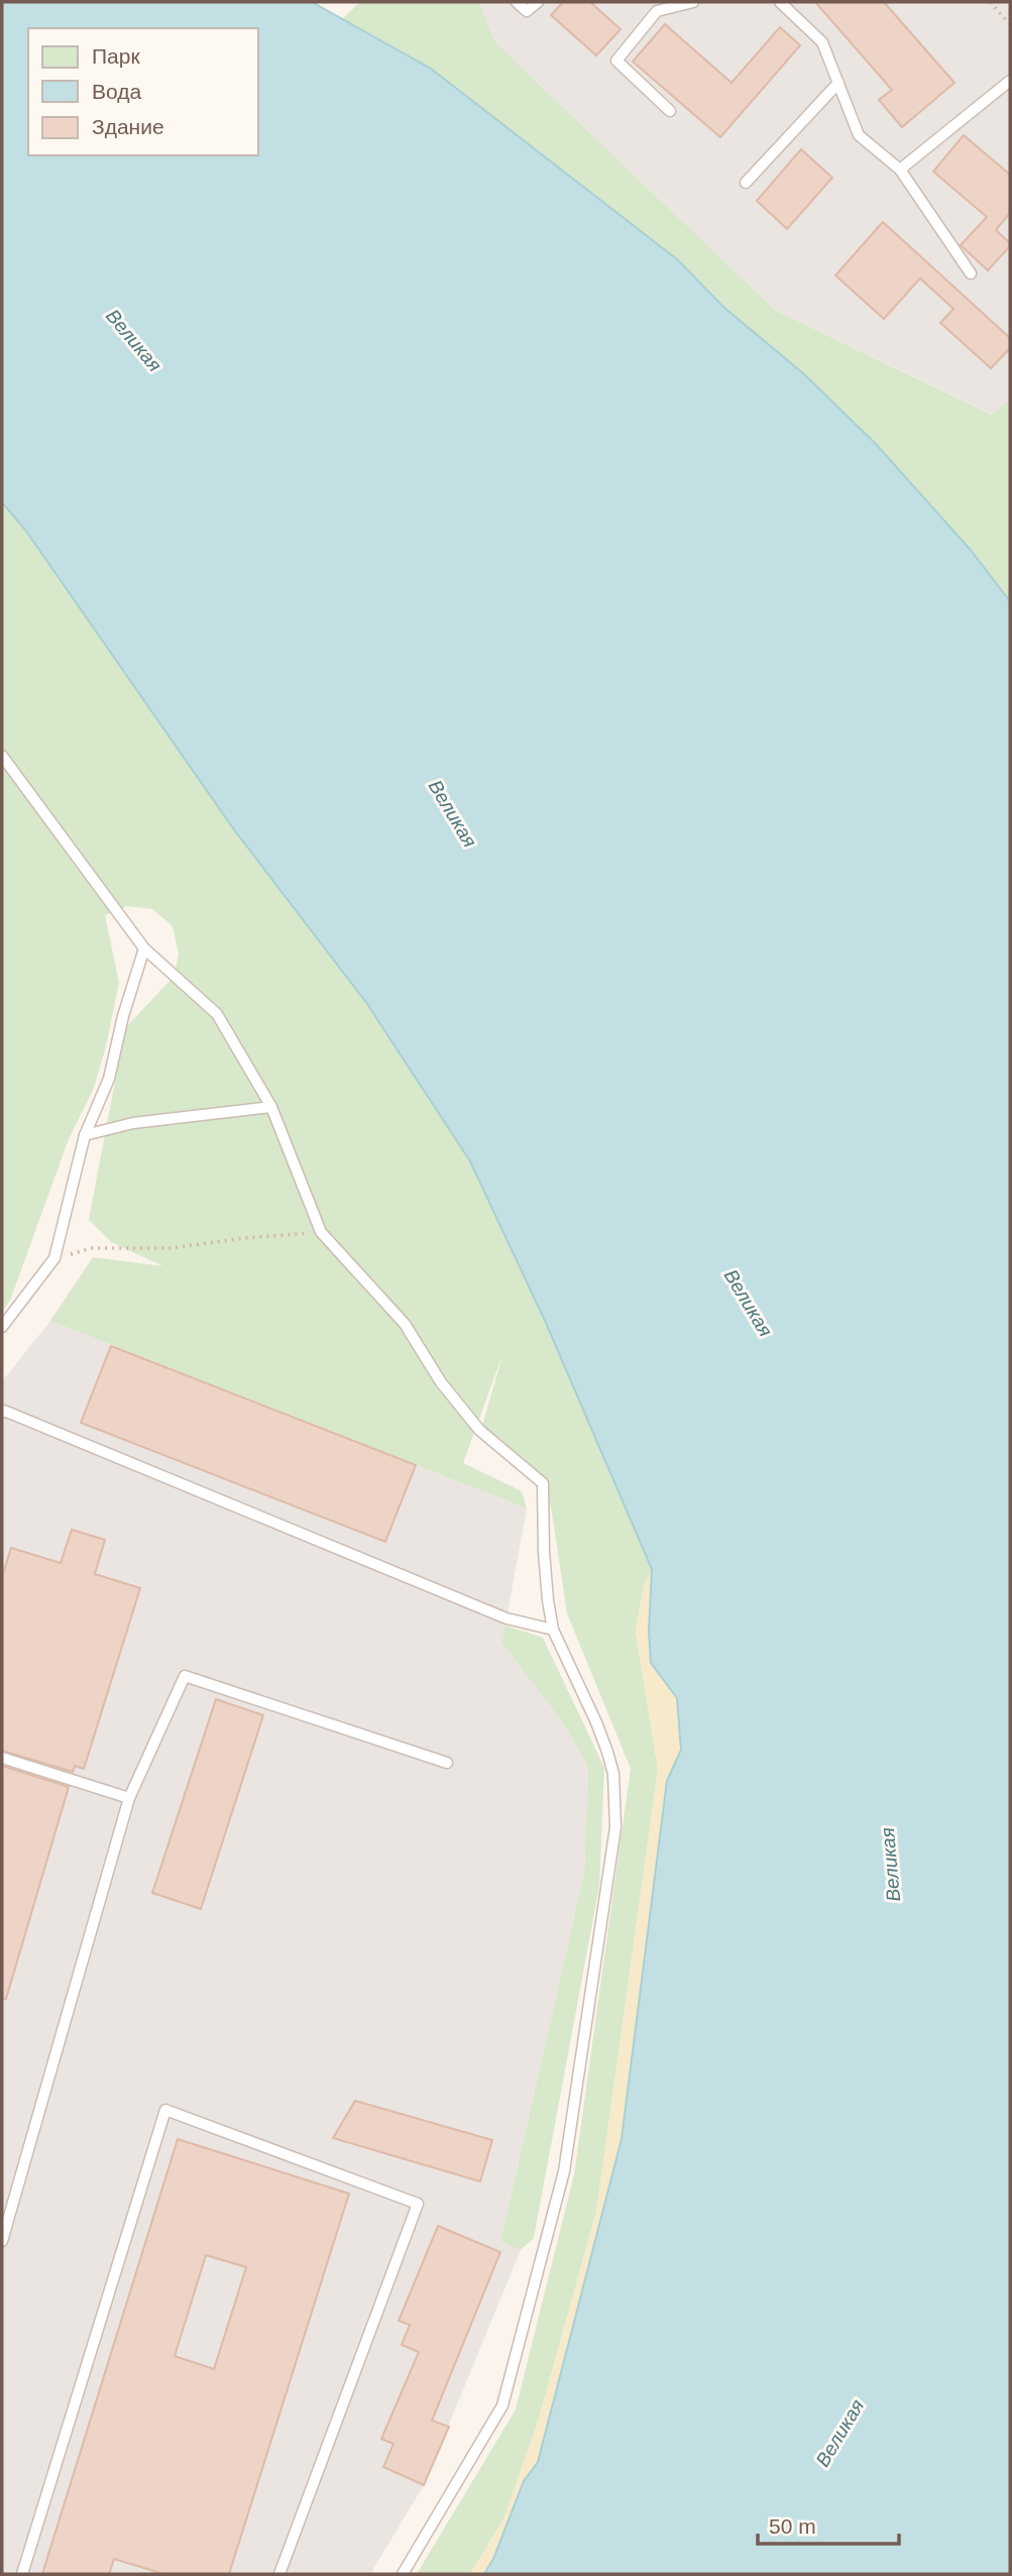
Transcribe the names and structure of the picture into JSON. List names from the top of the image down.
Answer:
{
  "water": ["Великая"],
  "legend": ["Парк", "Вода", "Здание"],
  "scale_bar": "50 m"
}
